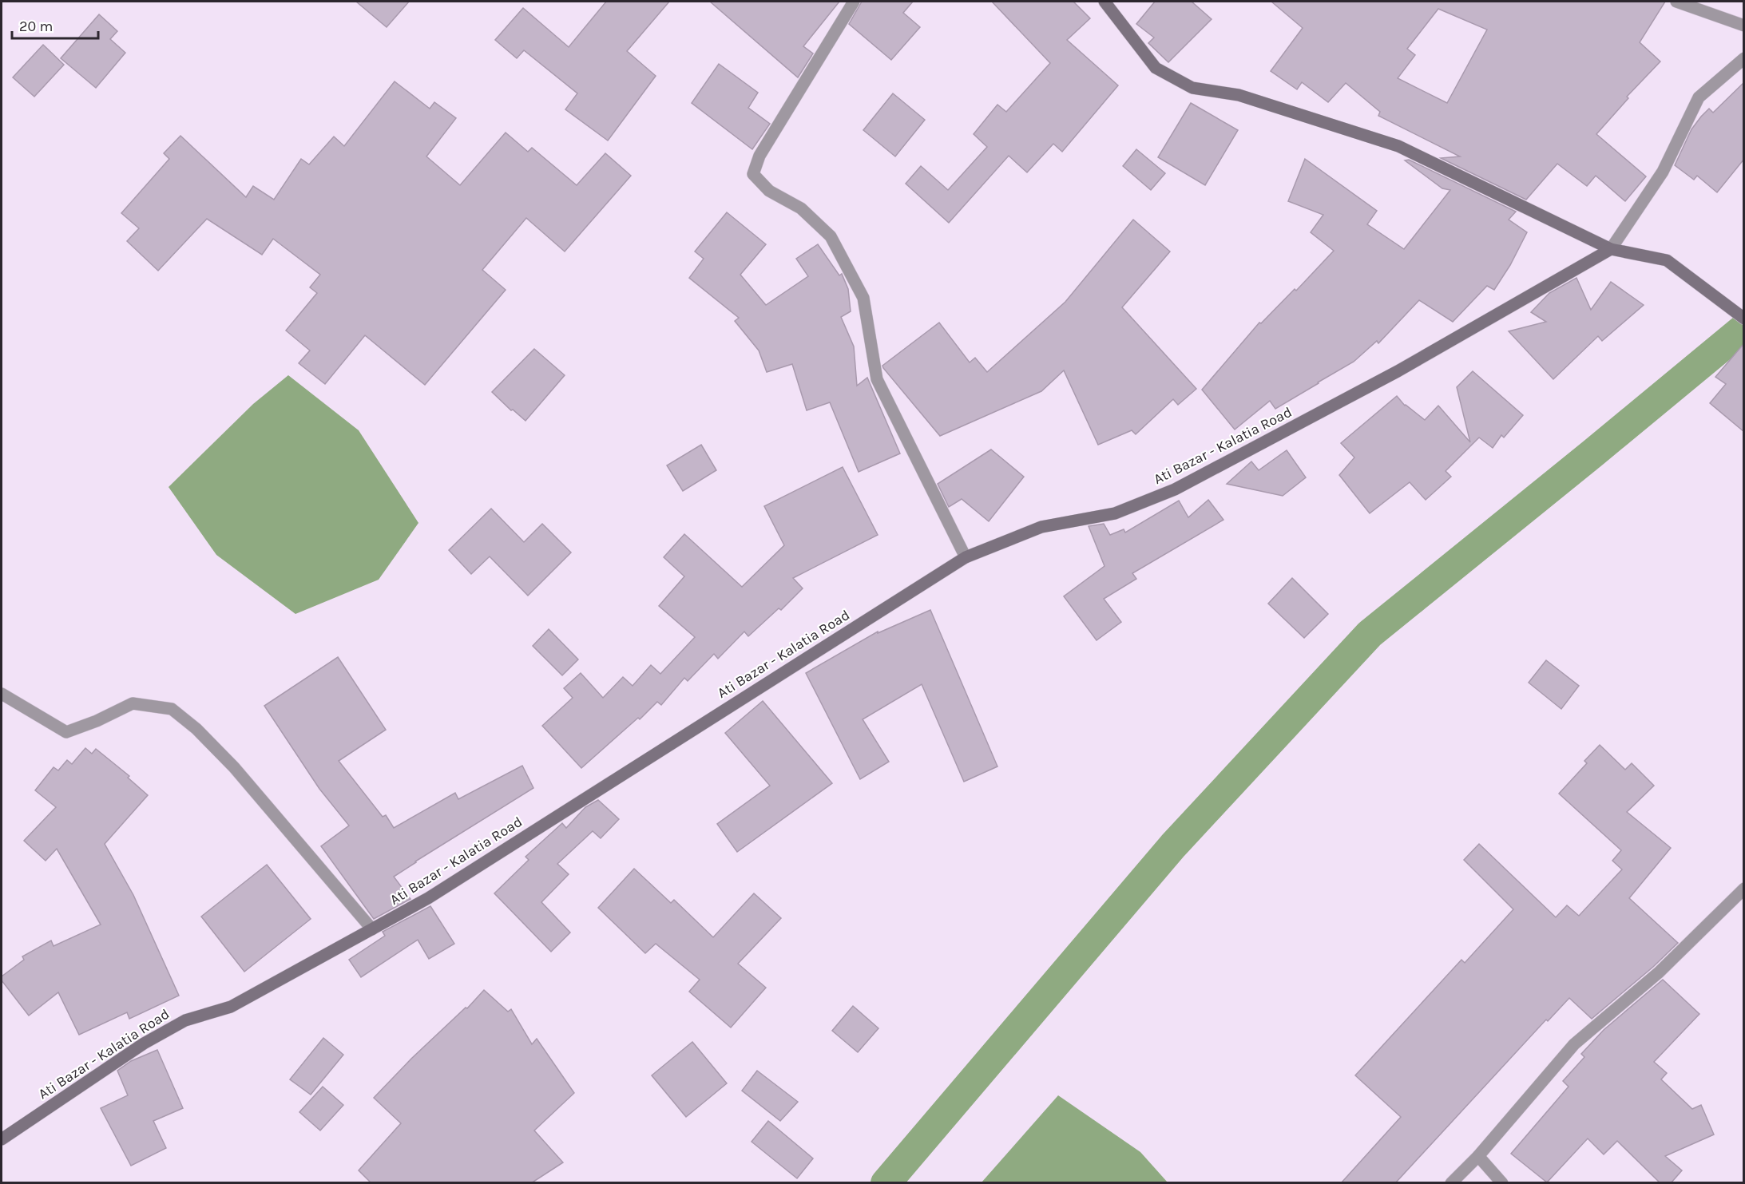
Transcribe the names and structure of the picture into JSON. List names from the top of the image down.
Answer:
{
  "streets": {
    "main road": ["Ati Bazar - Kalatia Road"]
  },
  "scale_bar": "20 m"
}
